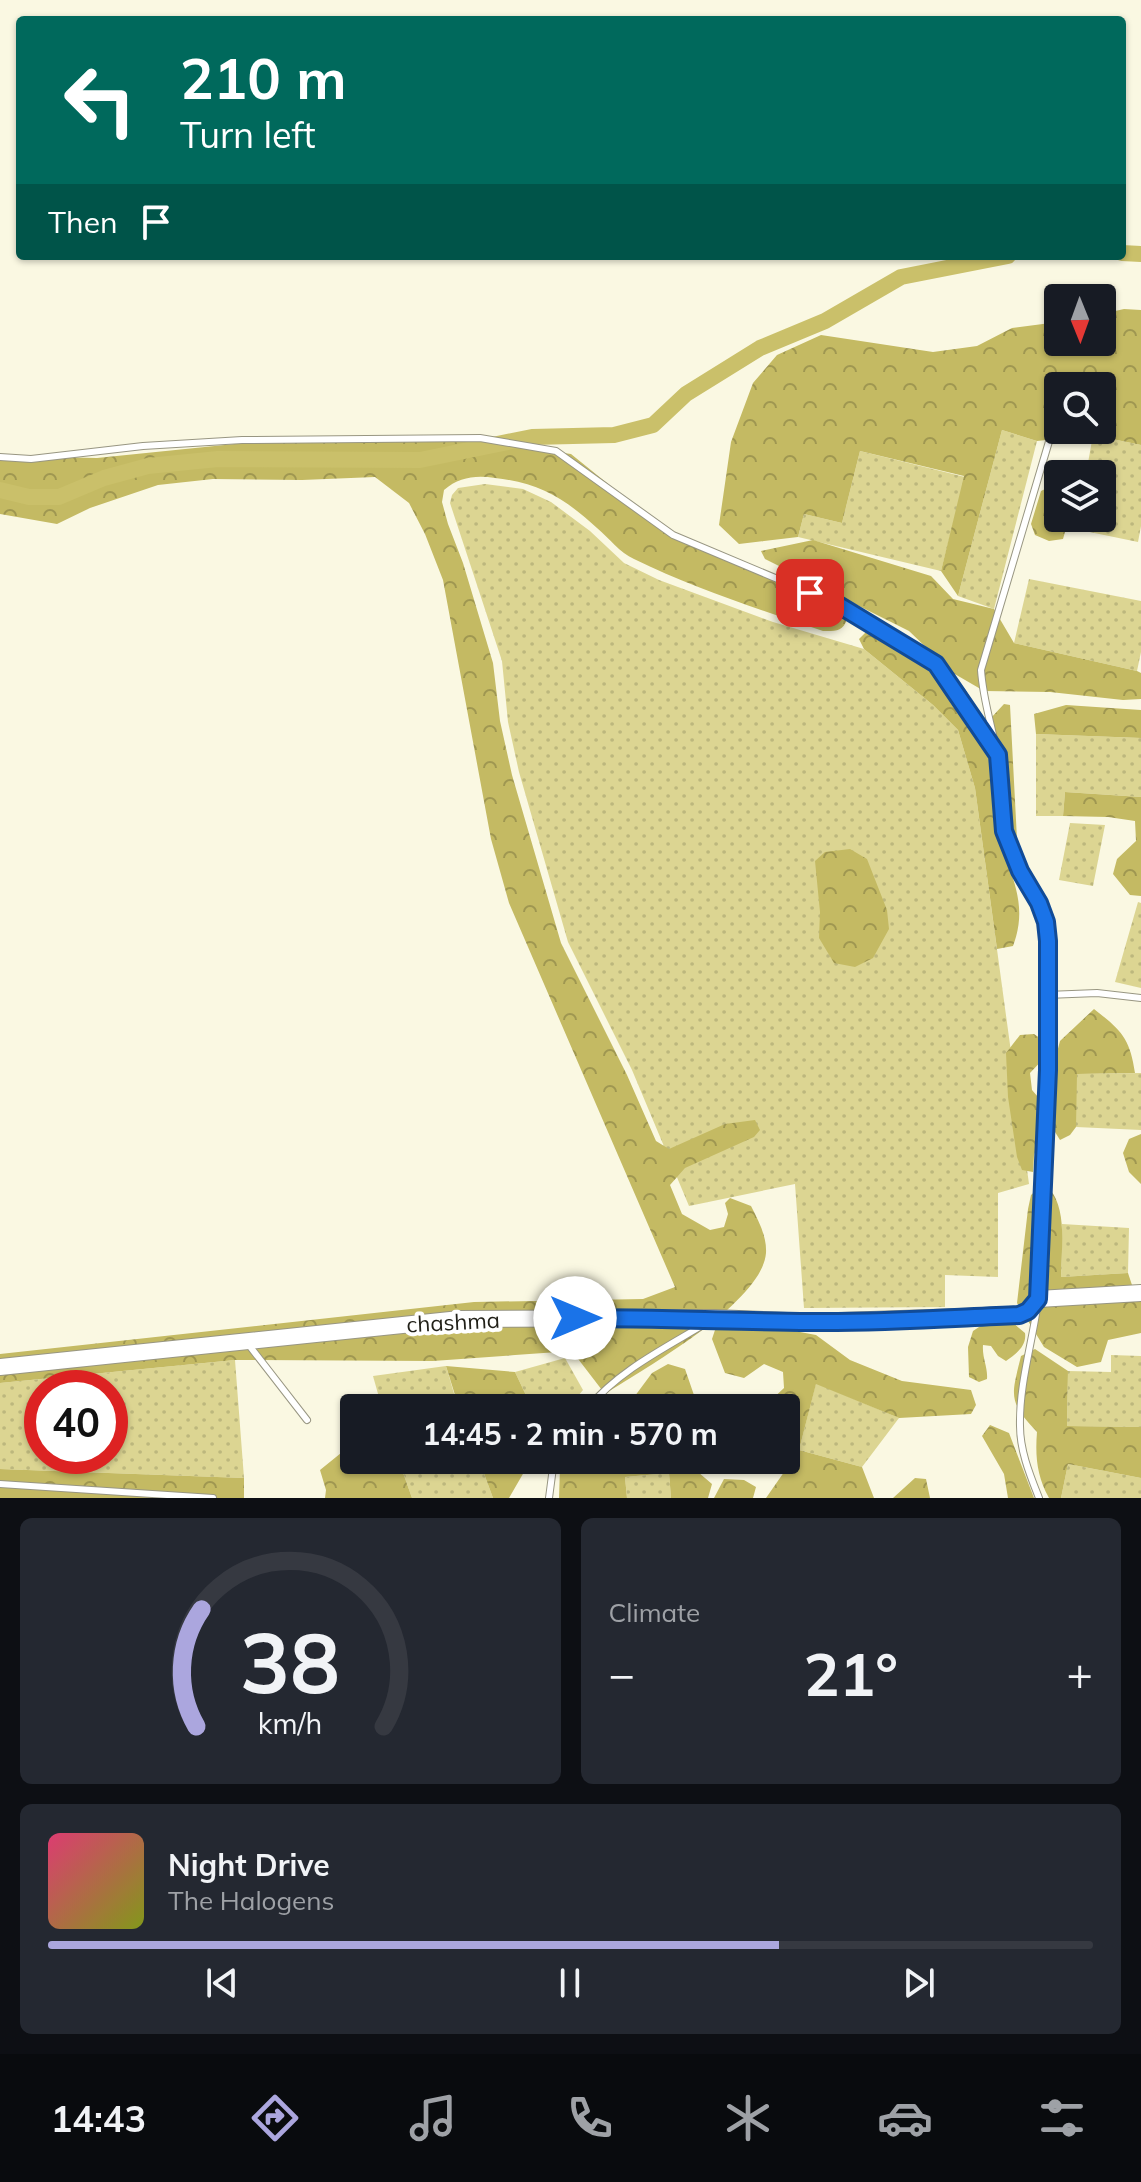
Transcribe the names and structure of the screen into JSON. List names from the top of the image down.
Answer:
{
  "streets": {
    "street": ["сhashma"]
  },
  "north": "bottom",
  "page": {
    "turn": ["210 m", "Turn left"],
    "then": "Then",
    "limit": "40",
    "trip": "14:45 · 2 min · 570 m",
    "tile": "Climate",
    "heat": ["−", "21°", "+"],
    "song": ["Night Drive", "The Halogens"],
    "tabs": "14:43",
    "gauge": ["38", "km/h"]
  }
}
